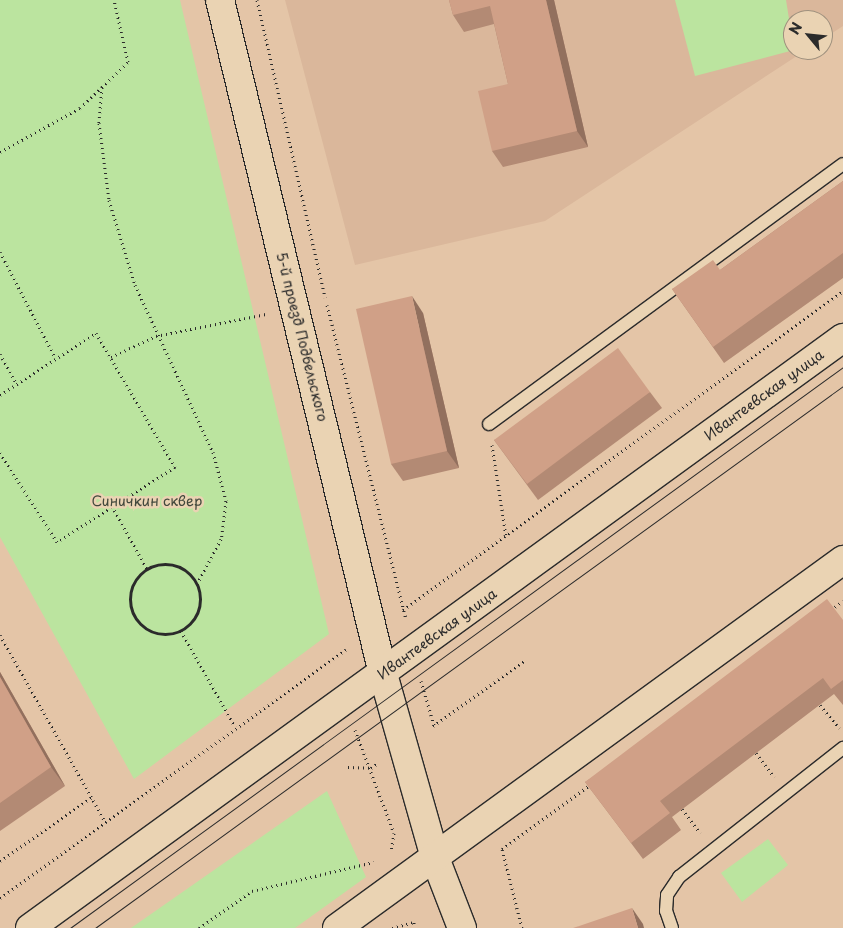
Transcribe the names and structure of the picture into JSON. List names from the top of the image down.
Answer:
{
  "streets": {
    "street": ["5-й проезд Подбельского", "Ивантеевская улица"]
  },
  "crossings": [
    ["5-й проезд Подбельского", "Ивантеевская улица"]
  ],
  "parks": ["Синичкин сквер"],
  "north": "top left"
}
